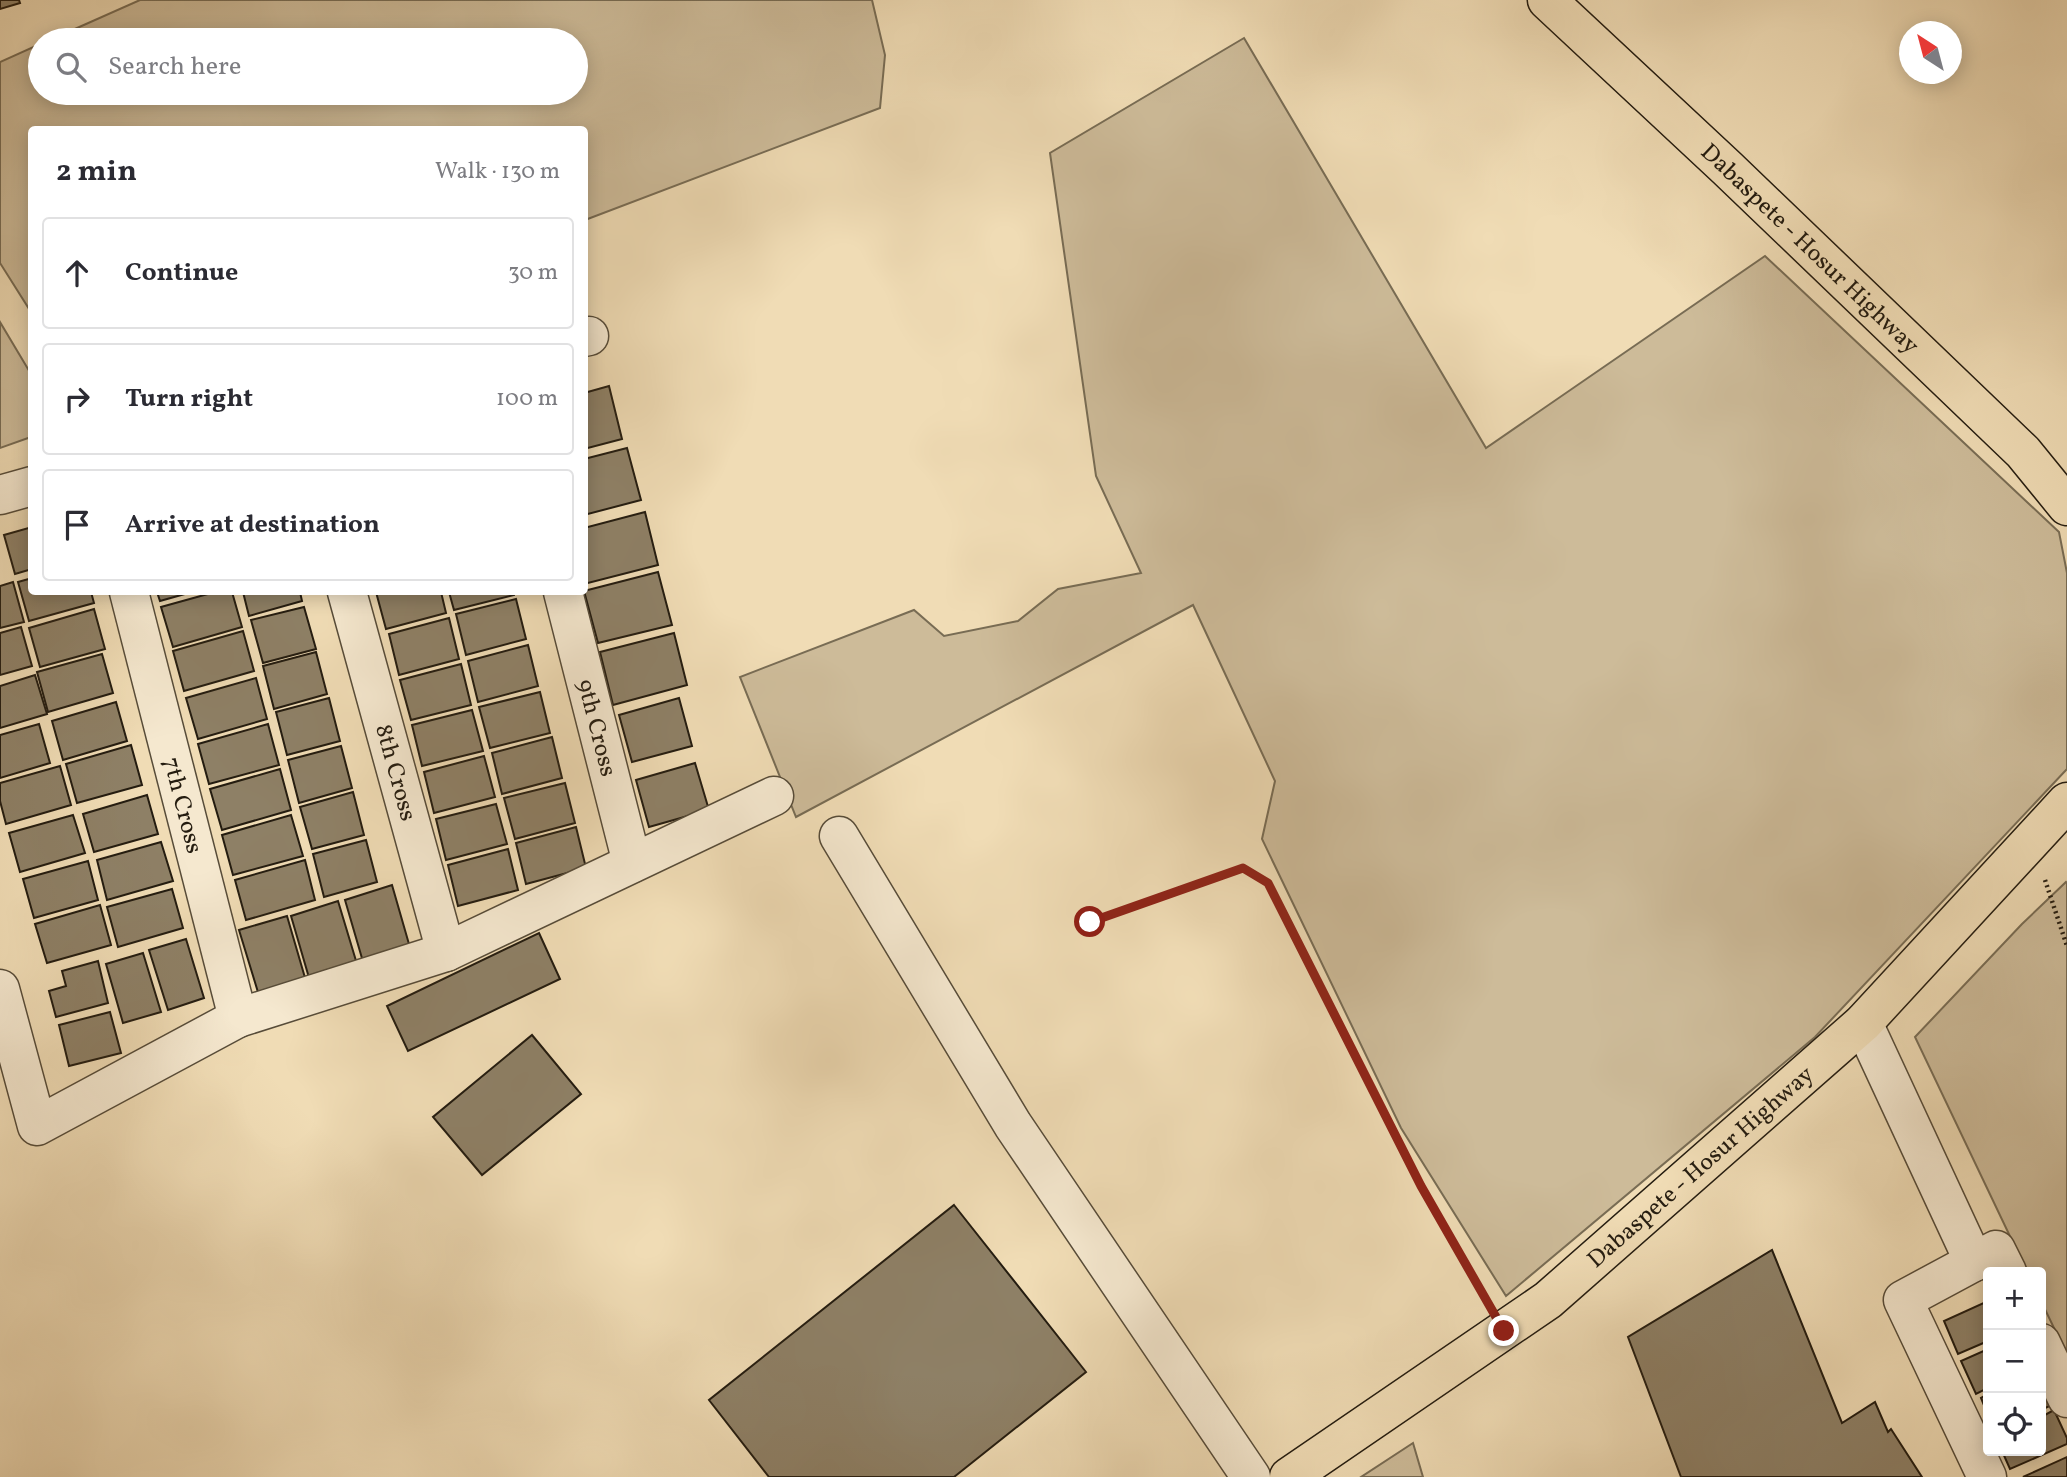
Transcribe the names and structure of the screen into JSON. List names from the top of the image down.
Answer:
{
  "streets": {
    "highway": ["Dabaspete - Hosur Highway"],
    "street": ["9th Cross", "8th Cross", "7th Cross"]
  },
  "north": "top left",
  "page": {
    "search": "Search here",
    "heading": ["2 min", "Walk · 130 m"],
    "list": [
      ["Continue", "30 m"],
      ["Turn right", "100 m"],
      "Arrive at destination"
    ],
    "map_buttons": ["+", "−"]
  }
}
